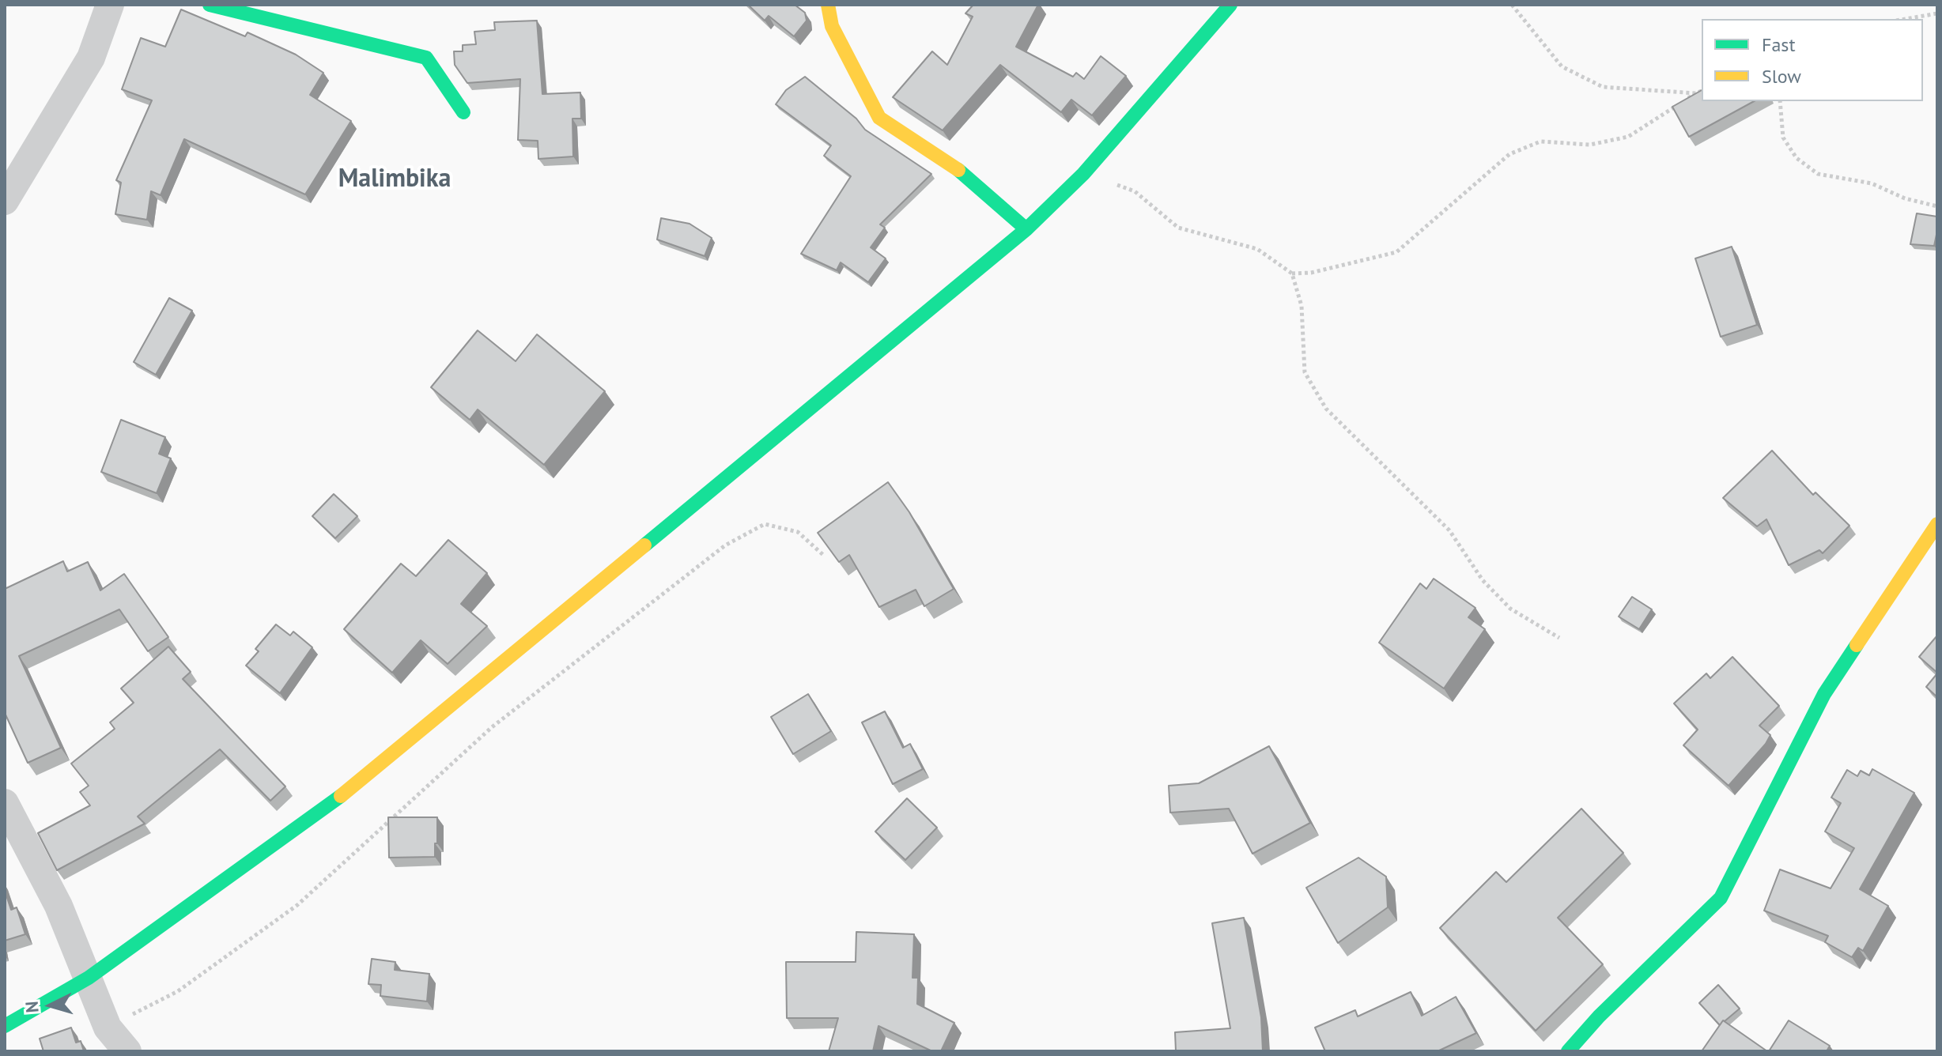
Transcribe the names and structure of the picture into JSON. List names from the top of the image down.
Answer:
{
  "districts": ["Malimbika"],
  "legend": ["Fast", "Slow"],
  "north": "left"
}
